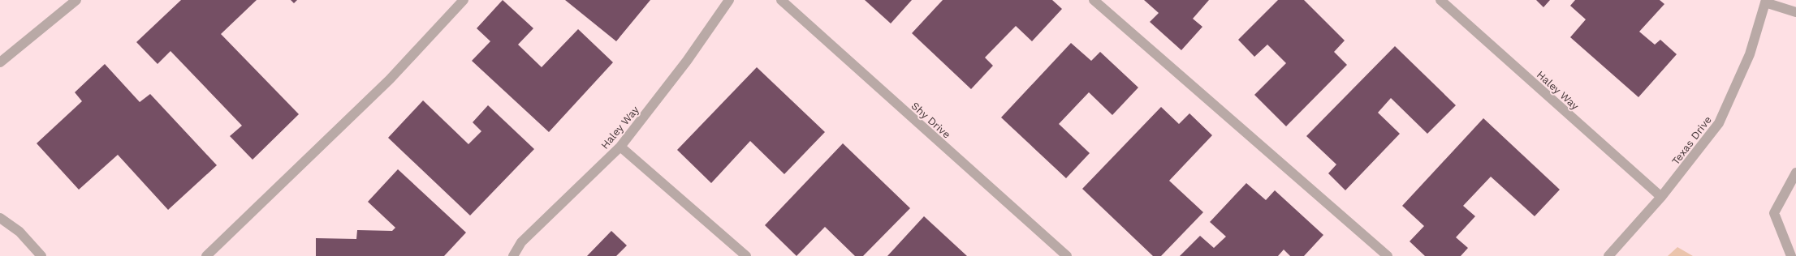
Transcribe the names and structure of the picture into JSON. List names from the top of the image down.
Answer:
{
  "streets": {
    "street": ["Haley Way", "Shy Drive", "Texas Drive"]
  },
  "crossings": [
    ["Haley Way", "Texas Drive"]
  ]
}
